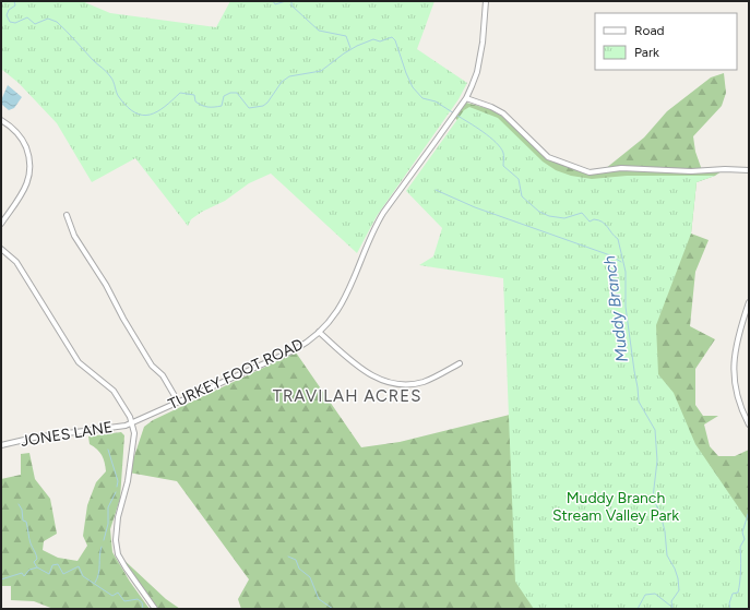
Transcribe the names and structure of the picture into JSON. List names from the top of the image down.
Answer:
{
  "streets": {
    "street": ["TURKEY FOOT ROAD", "JONES LANE"]
  },
  "crossings": [
    ["TURKEY FOOT ROAD", "JONES LANE"]
  ],
  "districts": ["TRAVILAH ACRES"],
  "water": ["Muddy Branch"],
  "parks": ["Muddy Branch Stream Valley Park"],
  "legend": ["Road", "Park"]
}
